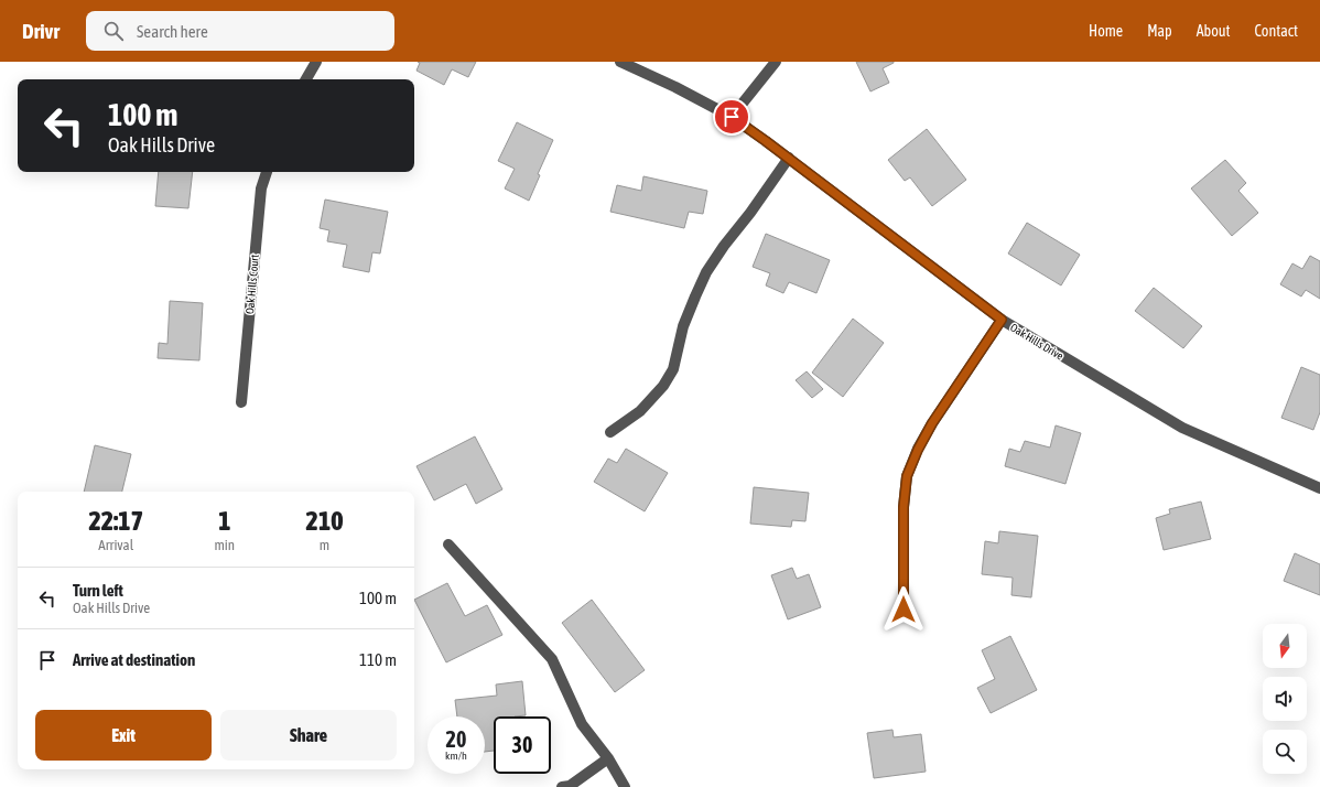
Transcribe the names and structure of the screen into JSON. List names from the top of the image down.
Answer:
{
  "streets": {
    "street": ["Oak Hills Court", "Oak Hills Drive"]
  },
  "north": "bottom",
  "page": {
    "header": "Drivr",
    "search": "Search here",
    "nav": [
      "Home",
      "Map",
      "About",
      "Contact"
    ],
    "turn": ["100 m", "Oak Hills Drive"],
    "eta": [
      "22:17",
      "Arrival",
      "1",
      "min",
      "210",
      "m"
    ],
    "list": [
      {
        "name": "Turn left",
        "note": "Oak Hills Drive",
        "value": "100 m"
      },
      {
        "name": "Arrive at destination",
        "value": "110 m"
      }
    ],
    "buttons": ["Exit", "Share"],
    "speed": "20 km/h",
    "limit": "30"
  }
}
